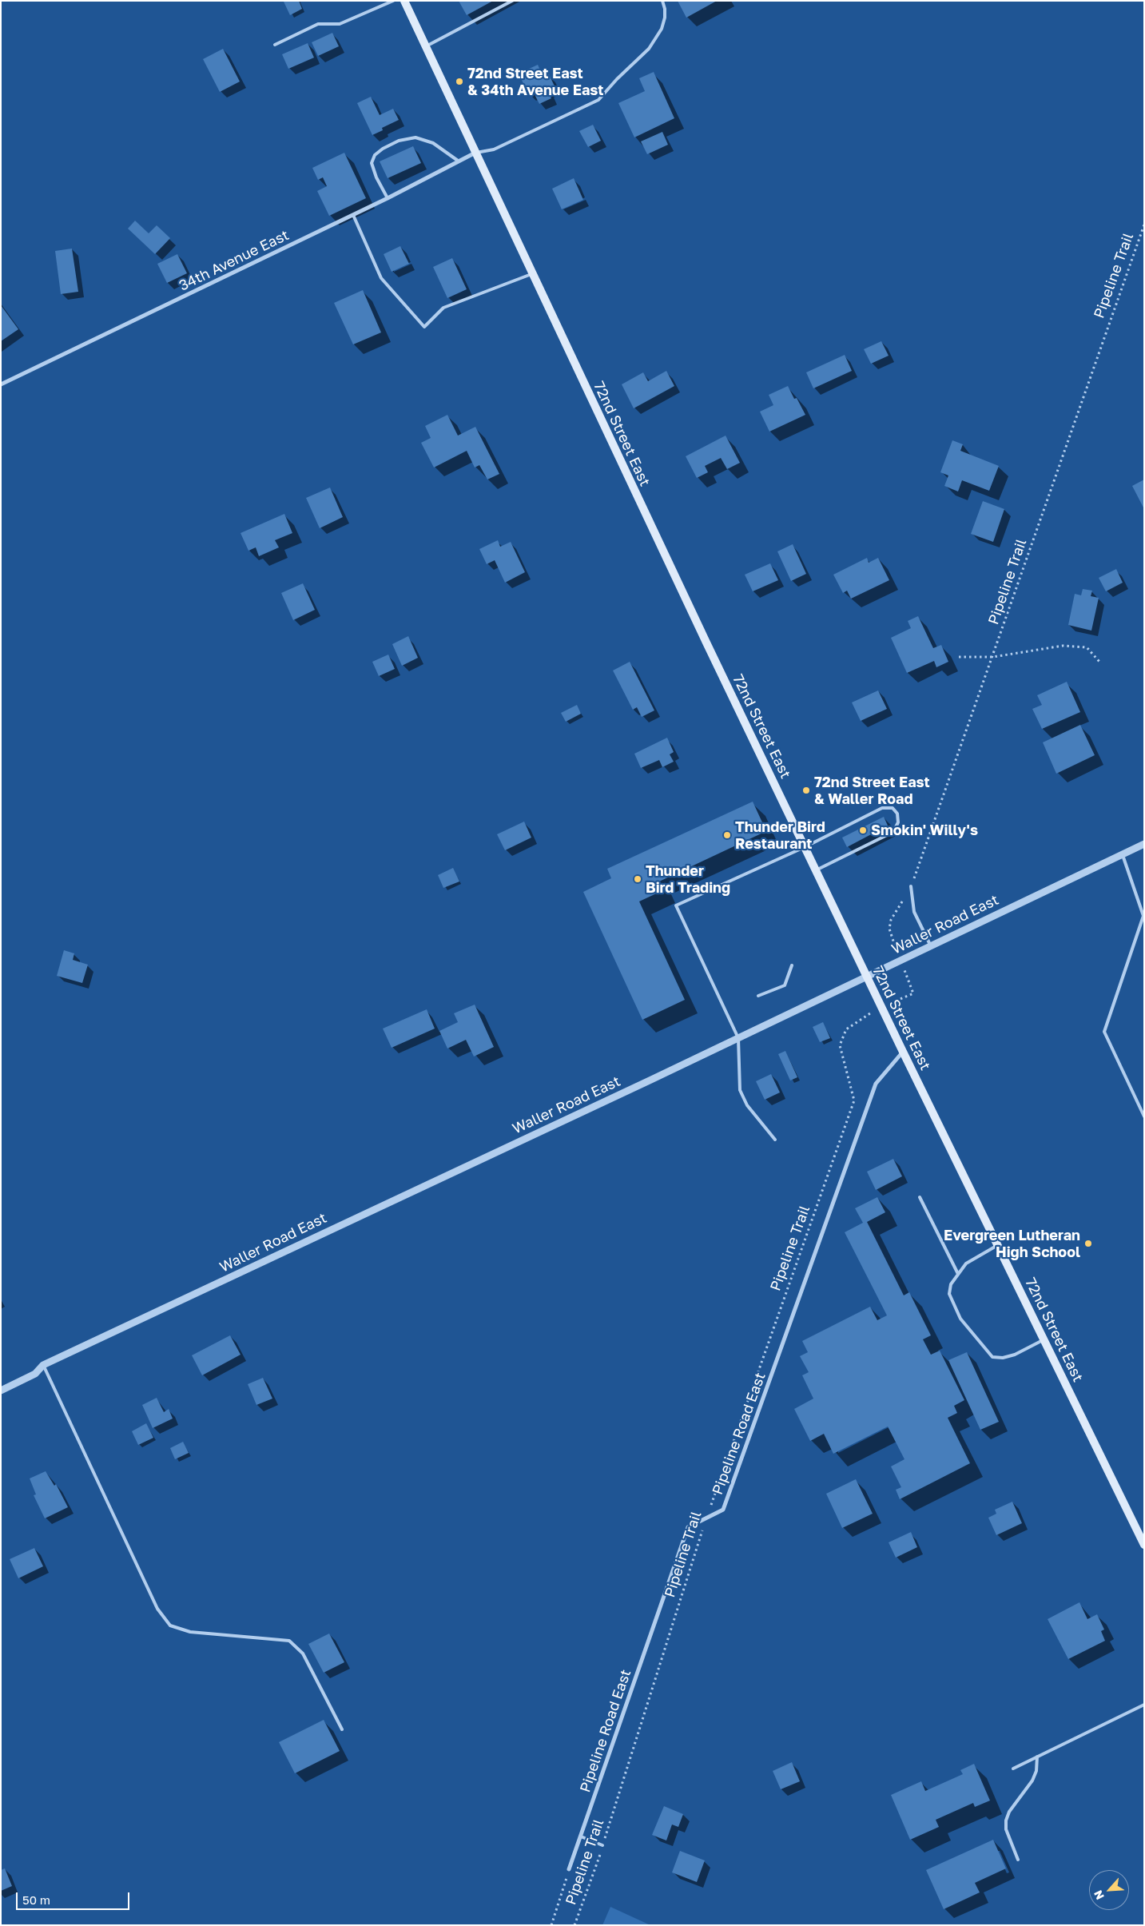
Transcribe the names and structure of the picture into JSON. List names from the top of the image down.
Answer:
{
  "streets": {
    "main road": ["72nd Street East"],
    "street": ["34th Avenue East", "Waller Road East", "Pipeline Road East"],
    "path": ["Pipeline Trail"]
  },
  "crossings": [
    ["34th Avenue East", "72nd Street East"],
    ["Pipeline Trail", "Pipeline Road East"],
    ["72nd Street East", "Waller Road East"],
    ["72nd Street East", "Pipeline Road East"]
  ],
  "places": [
    "72nd Street East & 34th Avenue East",
    "72nd Street East & Waller Road",
    "Smokin' Willy's",
    "Thunder Bird Restaurant",
    "Thunder Bird Trading",
    "Evergreen Lutheran High School"
  ],
  "scale_bar": "50 m",
  "north": "bottom left"
}
